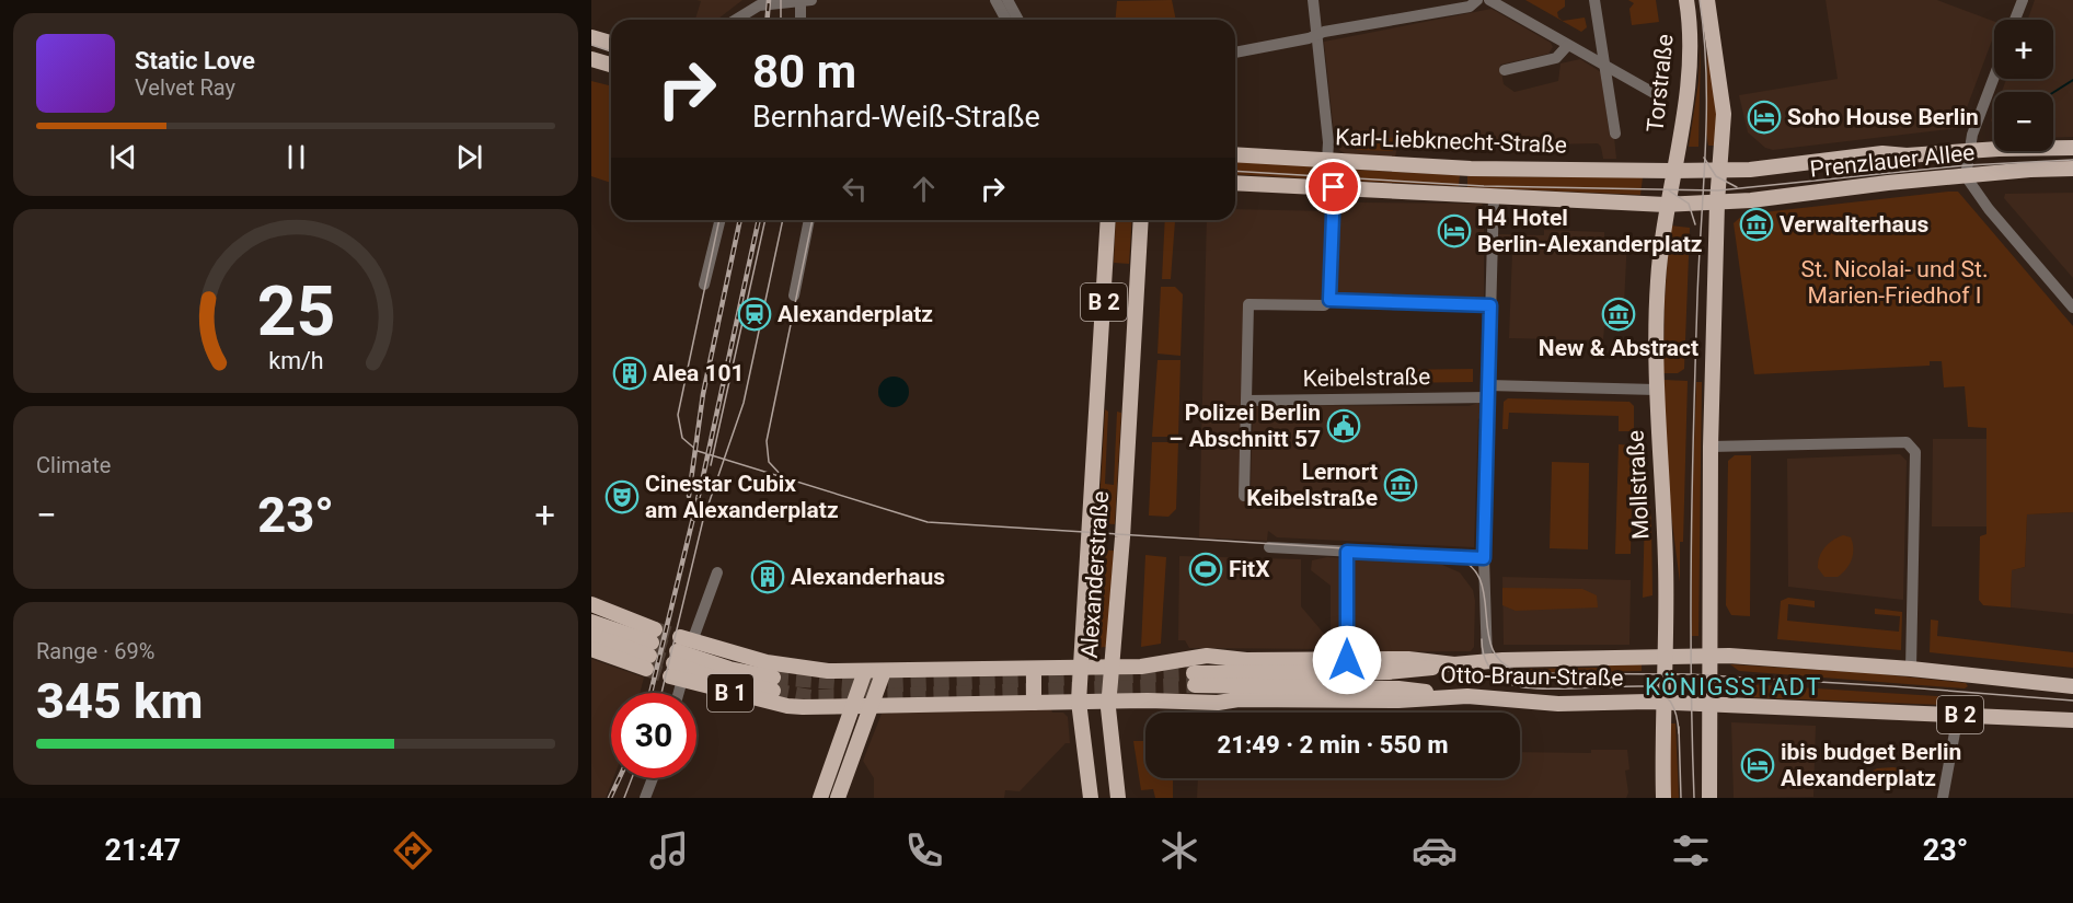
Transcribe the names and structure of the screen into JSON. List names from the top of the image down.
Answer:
{
  "streets": {
    "main road": [
      "Torstraße",
      "Karl-Liebknecht-Straße",
      "Prenzlauer Allee",
      "B 2",
      "Mollstraße",
      "Alexanderstraße",
      "Otto-Braun-Straße",
      "B 1"
    ],
    "street": ["Keibelstraße"]
  },
  "crossings": [
    ["Torstraße", "Karl-Liebknecht-Straße"],
    ["Torstraße", "Prenzlauer Allee"],
    ["Torstraße", "Mollstraße"],
    ["Karl-Liebknecht-Straße", "Prenzlauer Allee"],
    ["Karl-Liebknecht-Straße", "Mollstraße"],
    ["Prenzlauer Allee", "Mollstraße"],
    ["B 2", "Alexanderstraße"],
    ["B 2", "Otto-Braun-Straße"],
    ["B 2", "B 1"],
    ["Keibelstraße", "Mollstraße"],
    ["Mollstraße", "Otto-Braun-Straße"],
    ["Alexanderstraße", "Otto-Braun-Straße"],
    ["Alexanderstraße", "B 1"],
    ["Otto-Braun-Straße", "B 1"]
  ],
  "districts": ["KÖNIGSSTADT"],
  "parks": ["St. Nicolai- und St. Marien-Friedhof I"],
  "places": {
    "hotel": ["Soho House Berlin", "H4 Hotel Berlin-Alexanderplatz", "ibis budget Berlin Alexanderplatz"],
    "museum": ["Verwalterhaus", "New & Abstract", "Lernort Keibelstraße"],
    "station": ["Alexanderplatz"],
    "building": ["Alea 101", "Alexanderhaus"],
    "public building": ["Polizei Berlin – Abschnitt 57"],
    "theatre": ["Cinestar Cubix am Alexanderplatz"],
    "sports": ["FitX"]
  },
  "page": {
    "map_buttons": ["+", "−"],
    "turn": ["80 m", "Bernhard-Weiß-Straße"],
    "song": ["Static Love", "Velvet Ray"],
    "tile": [
      "Climate",
      ["Range · 69%", "345 km"]
    ],
    "heat": ["−", "23°", "+"],
    "limit": "30",
    "trip": "21:49 · 2 min · 550 m",
    "tabs": ["21:47", "23°"],
    "gauge": ["25", "km/h"]
  }
}
